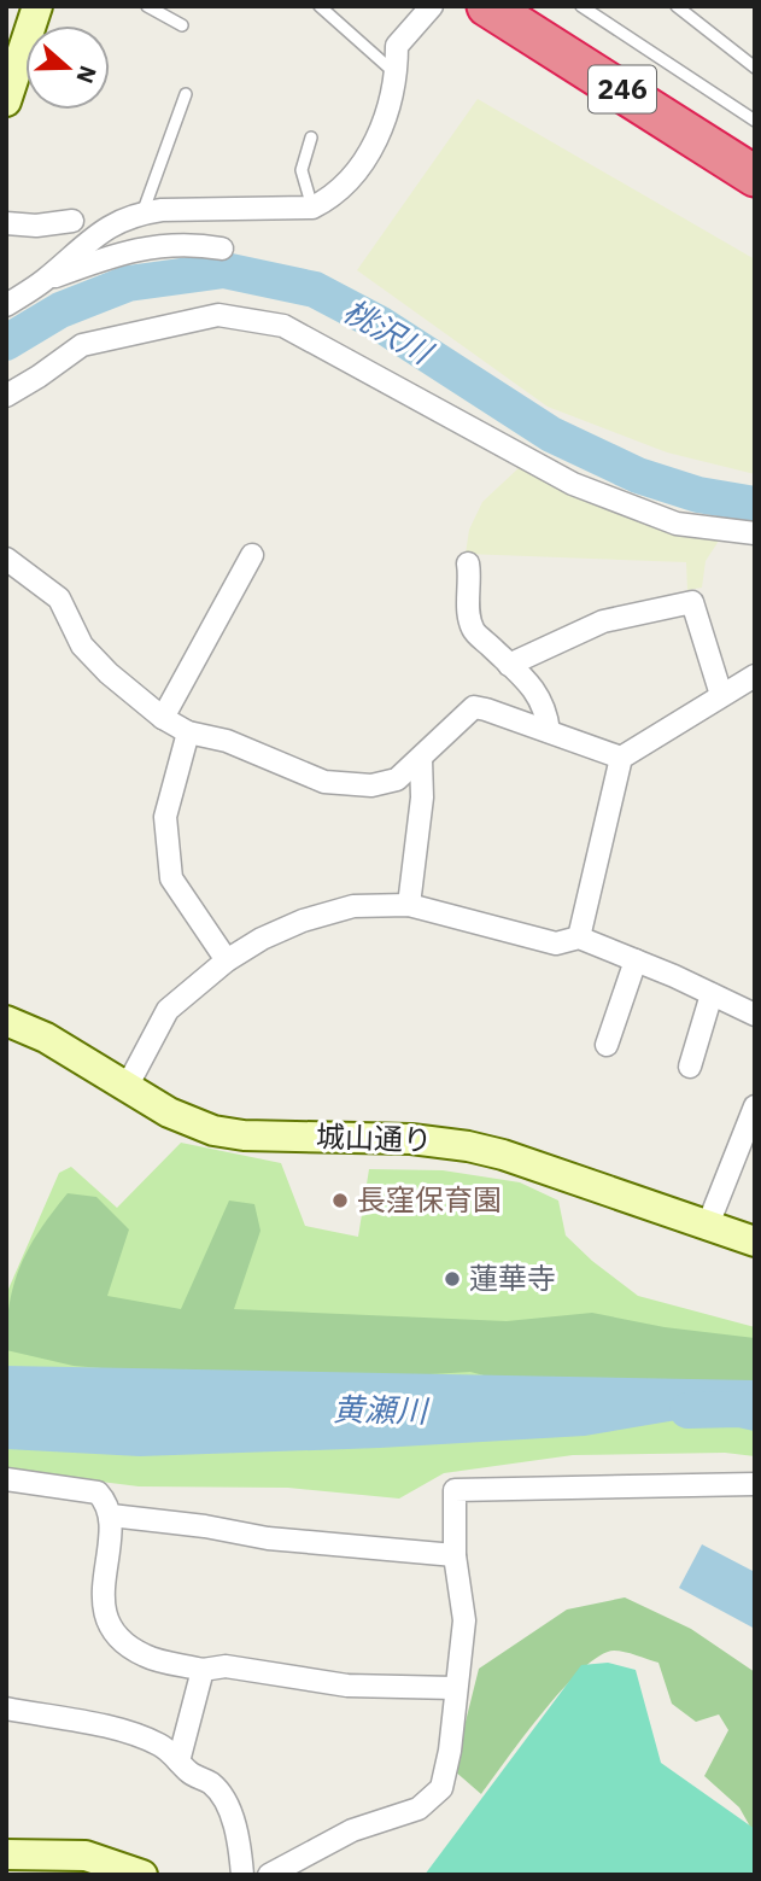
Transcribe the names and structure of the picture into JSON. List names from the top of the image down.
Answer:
{
  "streets": {
    "highway": ["246"],
    "street": ["城山通り"]
  },
  "water": ["桃沢川", "黄瀬川"],
  "places": ["長窪保育園", "蓮華寺"],
  "north": "right"
}
